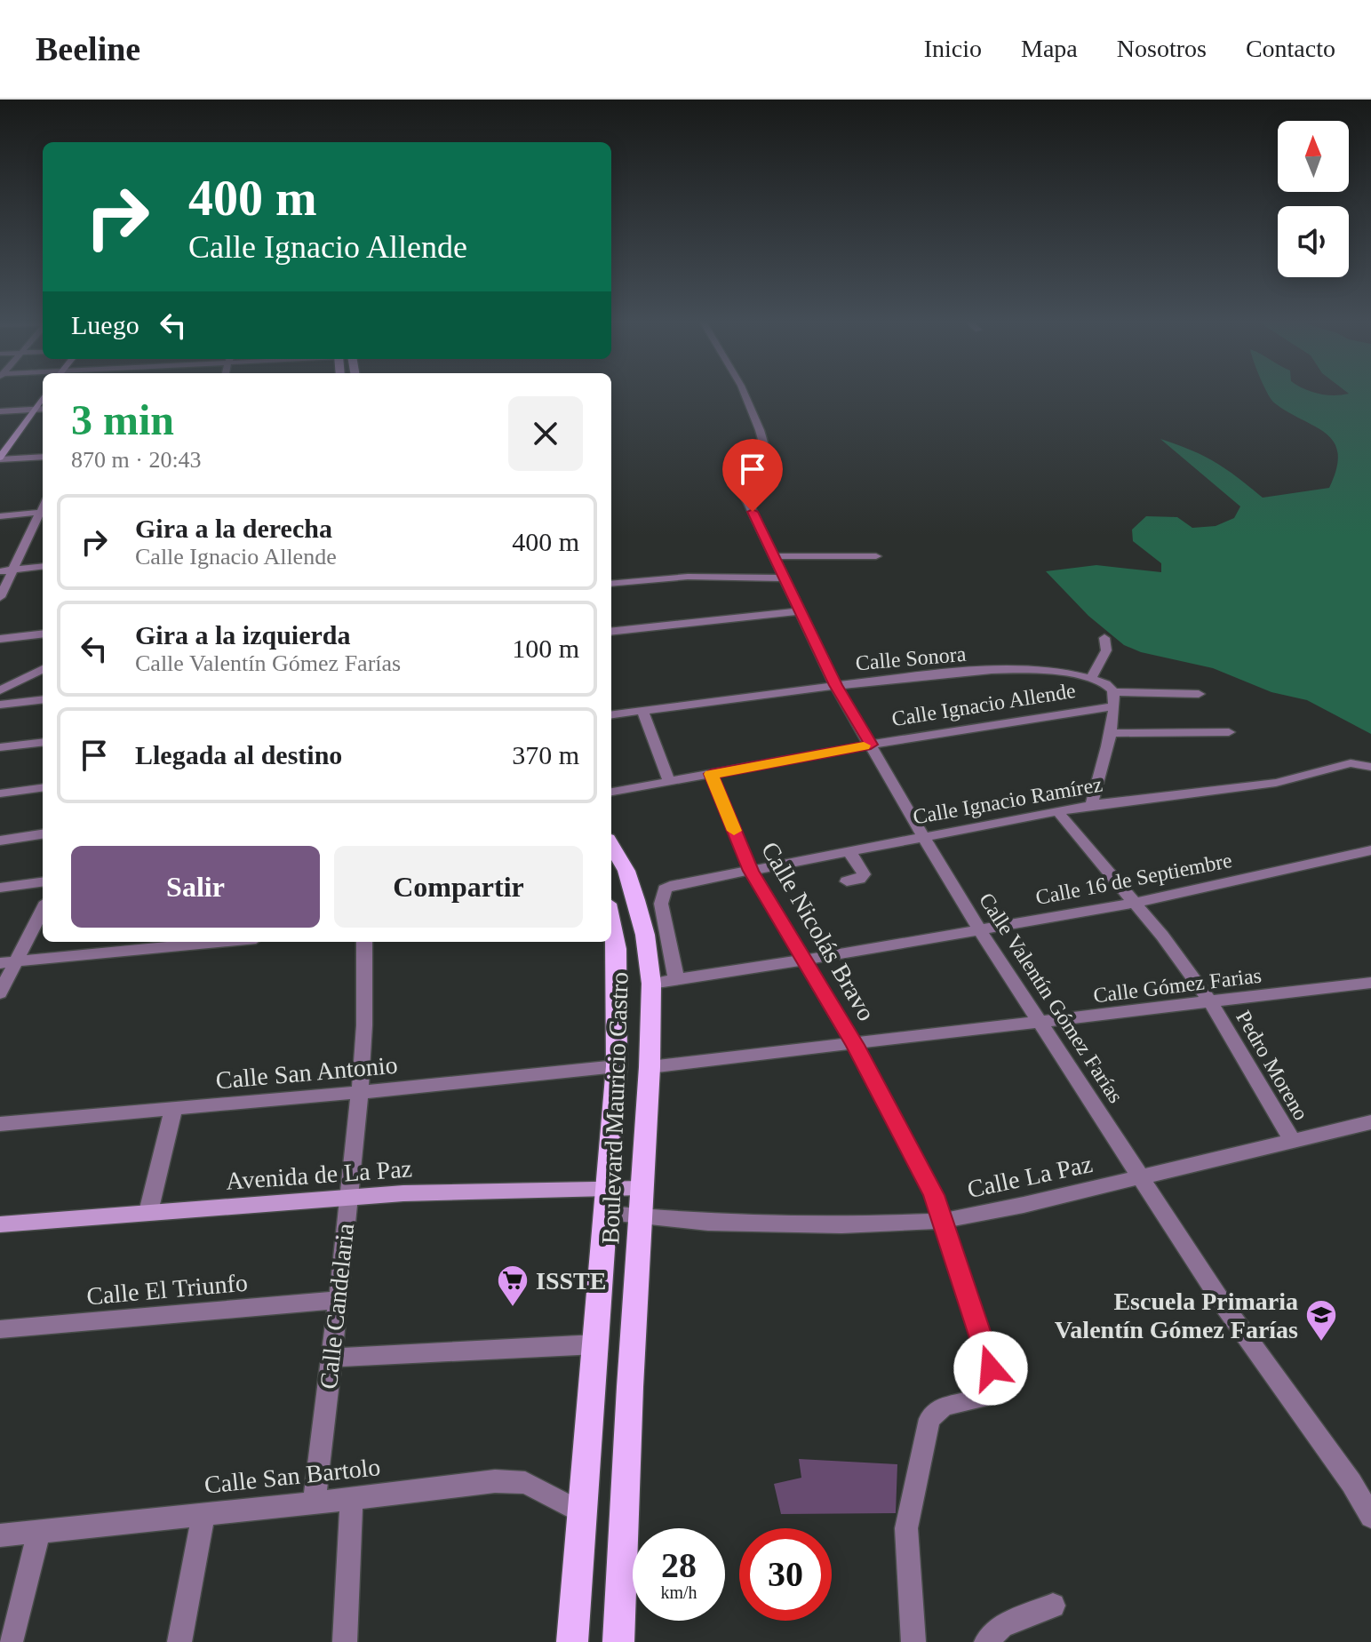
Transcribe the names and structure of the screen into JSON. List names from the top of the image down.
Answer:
{
  "streets": {
    "main road": ["Boulevard Mauricio Castro", "Avenida de La Paz"],
    "street": [
      "Calle Sonora",
      "Calle Ignacio Allende",
      "Calle Ignacio Ramírez",
      "Calle 16 de Septiembre",
      "Calle Nicolás Bravo",
      "Calle Gómez Farias",
      "Calle Valentín Gómez Farías",
      "Pedro Moreno",
      "Calle San Antonio",
      "Calle La Paz",
      "Calle El Triunfo",
      "Calle Candelaria",
      "Calle San Bartolo"
    ]
  },
  "crossings": [
    ["Calle Sonora", "Calle Valentín Gómez Farías"],
    ["Calle Ignacio Allende", "Calle Nicolás Bravo"],
    ["Calle Ignacio Allende", "Calle Valentín Gómez Farías"],
    ["Calle Ignacio Ramírez", "Calle 16 de Septiembre"],
    ["Calle Ignacio Ramírez", "Calle Nicolás Bravo"],
    ["Calle Ignacio Ramírez", "Calle Valentín Gómez Farías"],
    ["Calle Ignacio Ramírez", "Pedro Moreno"],
    ["Calle 16 de Septiembre", "Calle Nicolás Bravo"],
    ["Calle 16 de Septiembre", "Calle Valentín Gómez Farías"],
    ["Calle 16 de Septiembre", "Pedro Moreno"],
    ["Calle 16 de Septiembre", "Boulevard Mauricio Castro"],
    ["Calle Nicolás Bravo", "Calle Gómez Farias"],
    ["Calle Nicolás Bravo", "Calle La Paz"],
    ["Calle Gómez Farias", "Calle Valentín Gómez Farías"],
    ["Calle Gómez Farias", "Pedro Moreno"],
    ["Calle Gómez Farias", "Boulevard Mauricio Castro"],
    ["Calle Valentín Gómez Farías", "Calle La Paz"],
    ["Pedro Moreno", "Calle La Paz"],
    ["Calle San Antonio", "Boulevard Mauricio Castro"],
    ["Calle San Antonio", "Calle Candelaria"],
    ["Boulevard Mauricio Castro", "Avenida de La Paz"],
    ["Boulevard Mauricio Castro", "Calle La Paz"],
    ["Boulevard Mauricio Castro", "Calle San Bartolo"],
    ["Avenida de La Paz", "Calle Candelaria"],
    ["Calle El Triunfo", "Calle Candelaria"],
    ["Calle Candelaria", "Calle San Bartolo"]
  ],
  "places": {
    "supermarket": ["ISSTE"],
    "school or university": ["Escuela Primaria Valentín Gómez Farías"]
  },
  "north": "top",
  "page": {
    "header": "Beeline",
    "nav": [
      "Inicio",
      "Mapa",
      "Nosotros",
      "Contacto"
    ],
    "turn": ["400 m", "Calle Ignacio Allende"],
    "then": "Luego",
    "heading": ["3 min", "870 m · 20:43"],
    "list": [
      {
        "name": "Gira a la derecha",
        "note": "Calle Ignacio Allende",
        "value": "400 m"
      },
      {
        "name": "Gira a la izquierda",
        "note": "Calle Valentín Gómez Farías",
        "value": "100 m"
      },
      {
        "name": "Llegada al destino",
        "value": "370 m"
      }
    ],
    "buttons": ["Salir", "Compartir"],
    "speed": "28 km/h",
    "limit": "30"
  }
}
